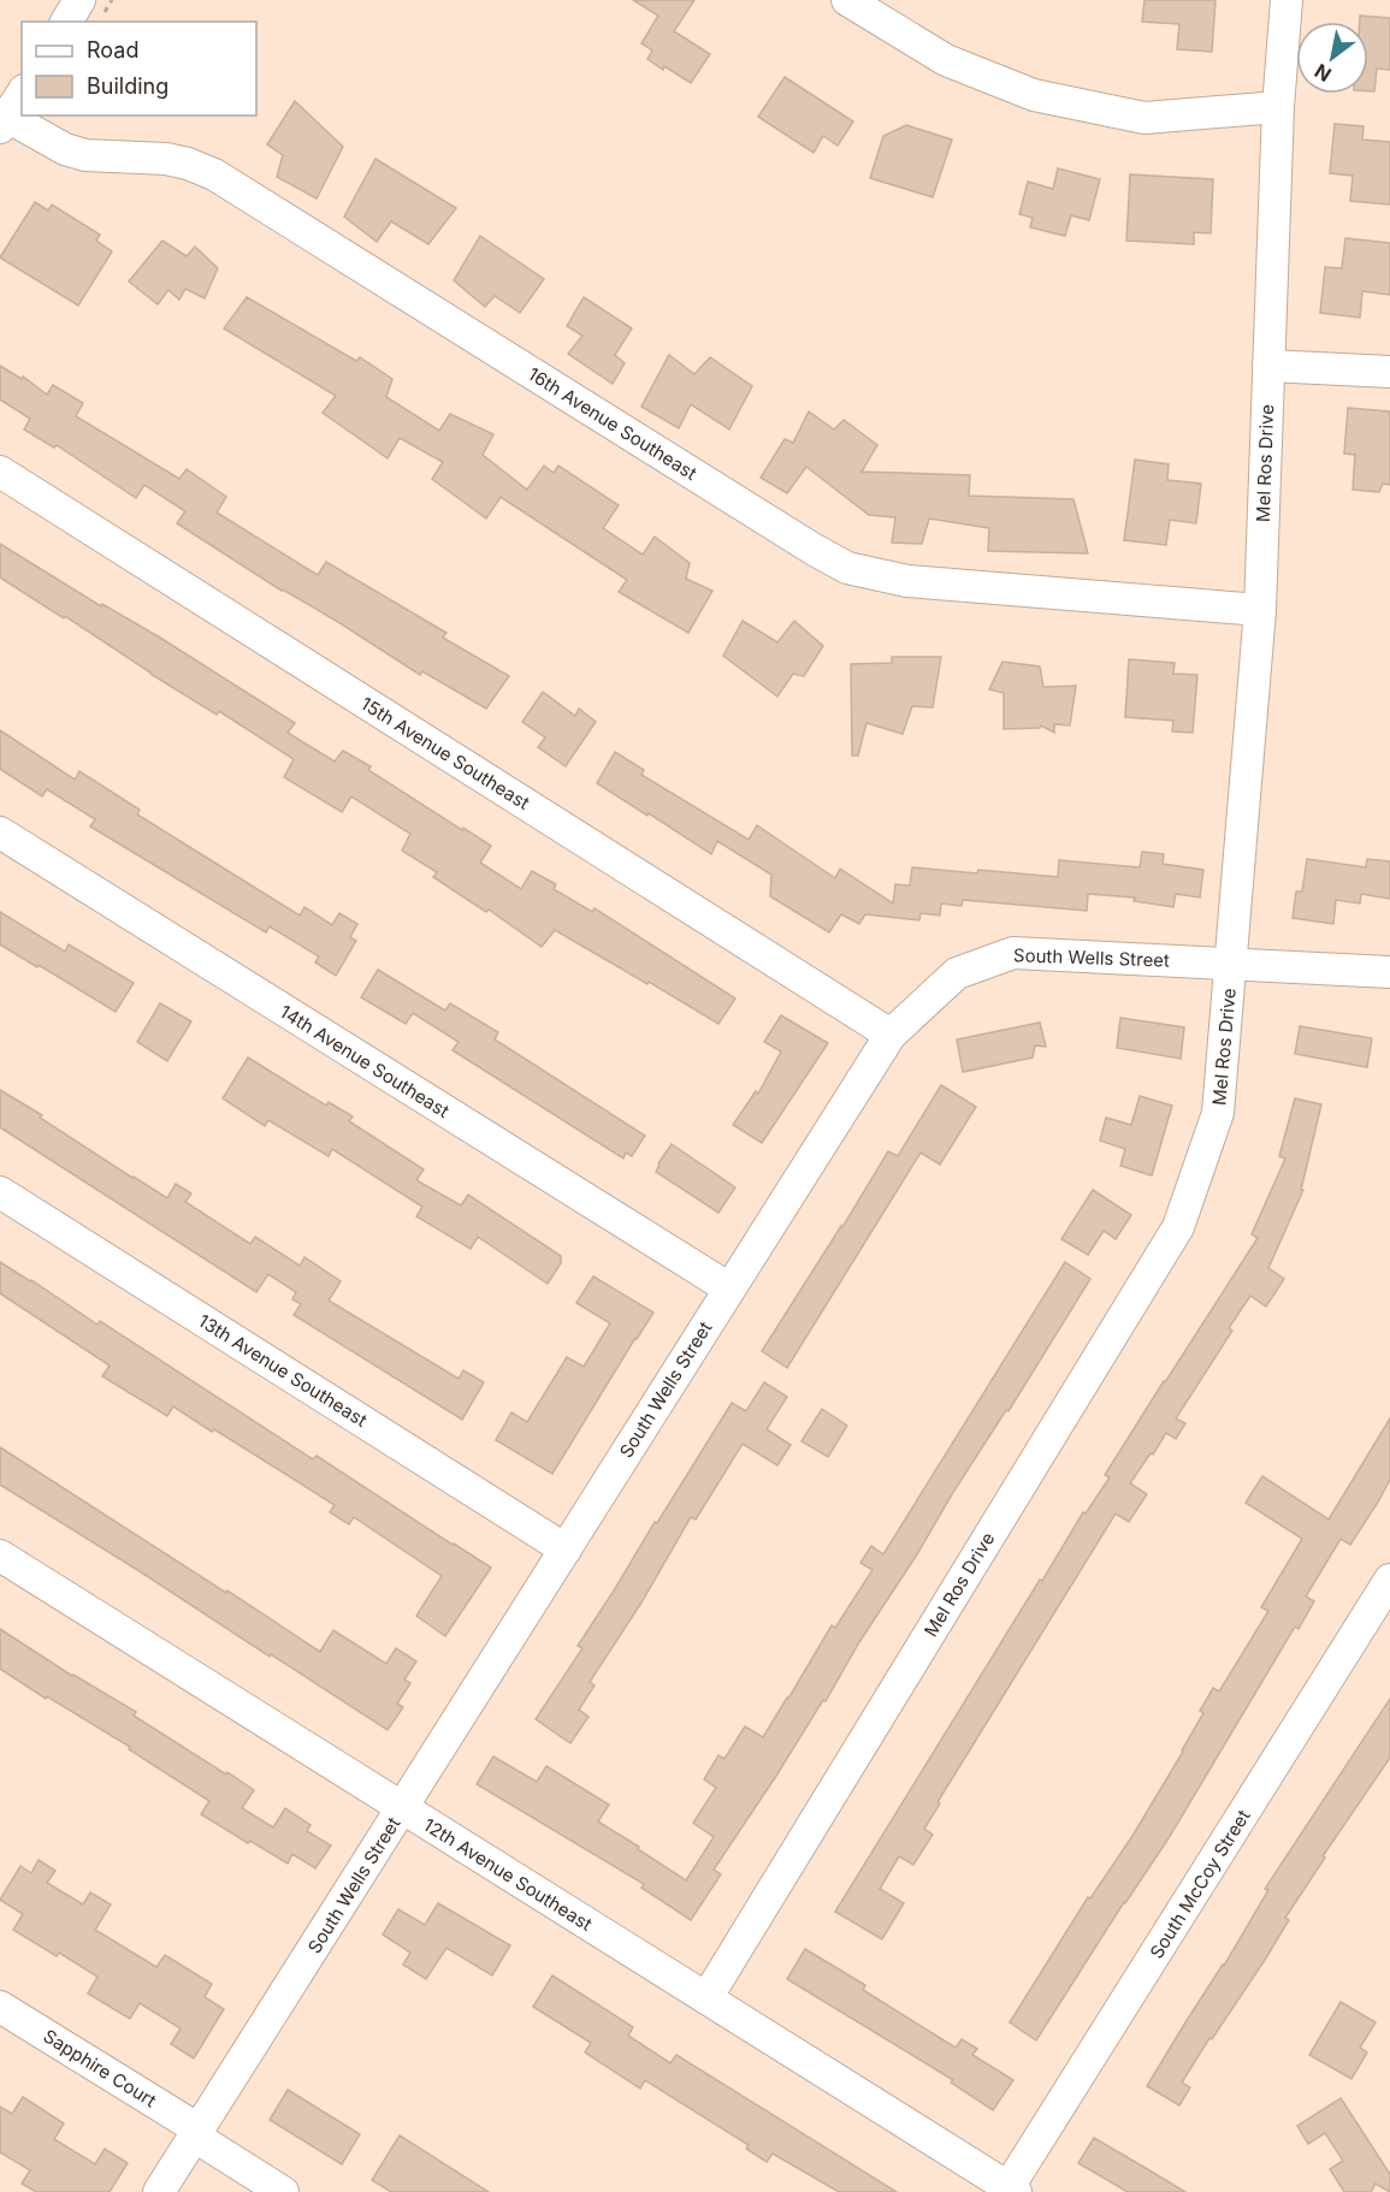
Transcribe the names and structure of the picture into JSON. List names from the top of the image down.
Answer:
{
  "streets": {
    "street": [
      "16th Avenue Southeast",
      "Mel Ros Drive",
      "15th Avenue Southeast",
      "South Wells Street",
      "14th Avenue Southeast",
      "13th Avenue Southeast",
      "12th Avenue Southeast",
      "South McCoy Street",
      "Sapphire Court"
    ]
  },
  "crossings": [
    ["16th Avenue Southeast", "Mel Ros Drive"],
    ["Mel Ros Drive", "South Wells Street"],
    ["Mel Ros Drive", "12th Avenue Southeast"],
    ["15th Avenue Southeast", "South Wells Street"],
    ["South Wells Street", "14th Avenue Southeast"],
    ["South Wells Street", "13th Avenue Southeast"],
    ["South Wells Street", "12th Avenue Southeast"],
    ["South Wells Street", "Sapphire Court"],
    ["12th Avenue Southeast", "South McCoy Street"]
  ],
  "legend": ["Road", "Building"],
  "north": "bottom left"
}
